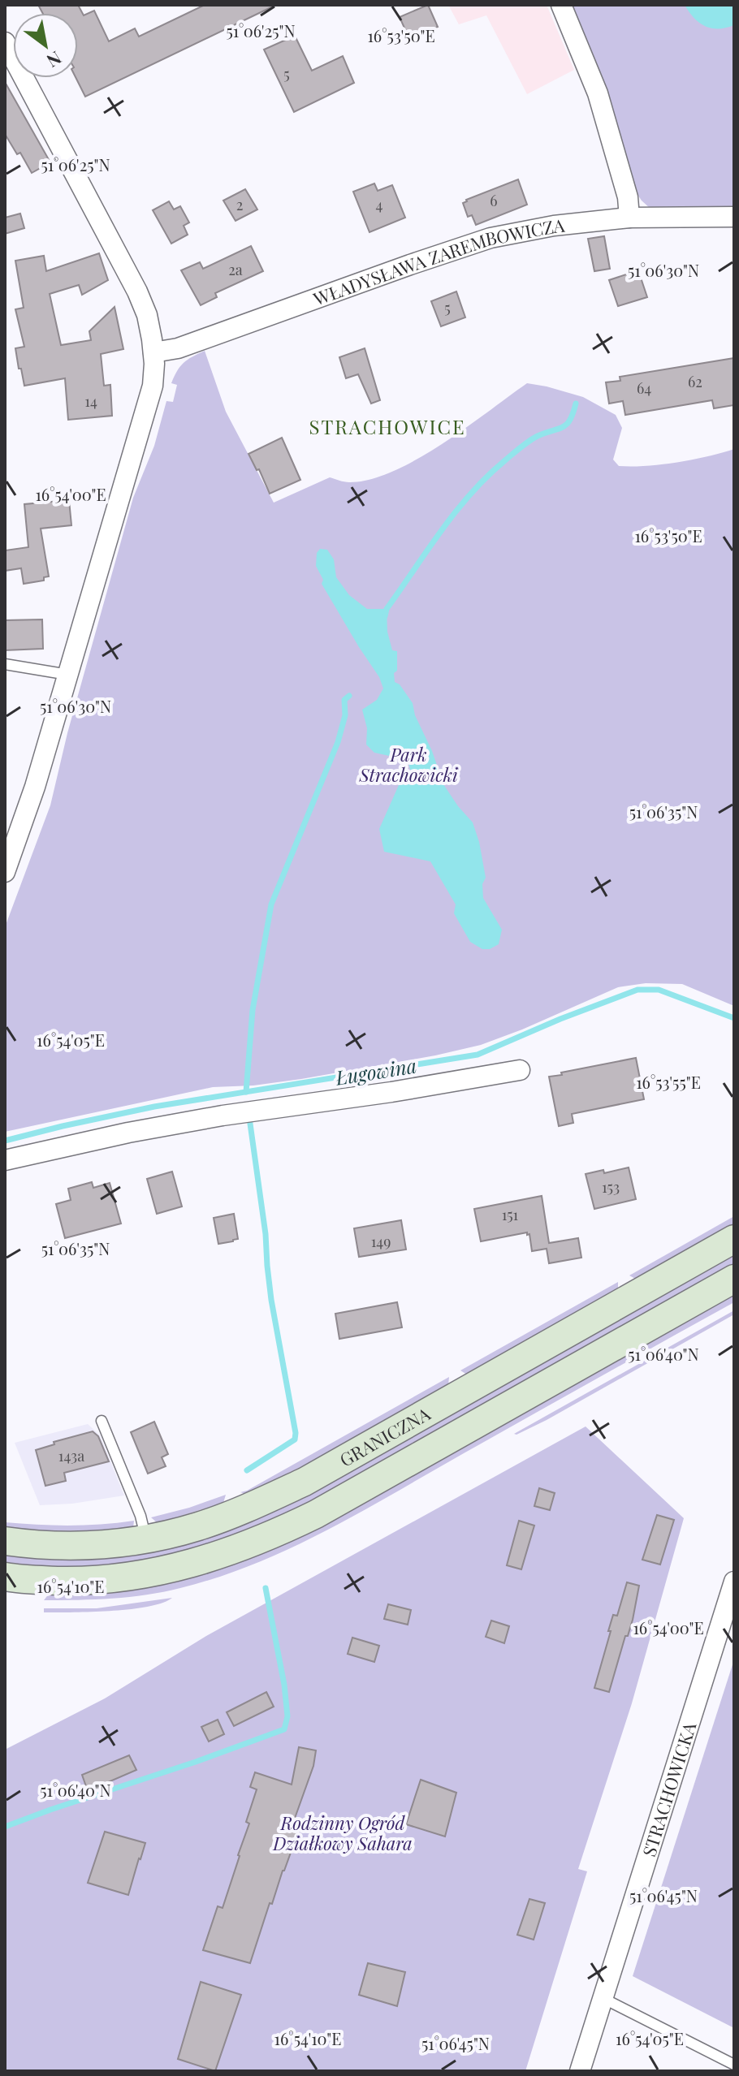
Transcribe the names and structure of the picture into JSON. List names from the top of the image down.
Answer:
{
  "streets": {
    "main road": ["GRANICZNA"],
    "street": ["WŁADYSŁAWA ZAREMBOWICZA", "STRACHOWICKA"]
  },
  "districts": ["STRACHOWICE"],
  "water": ["Ługowina"],
  "parks": ["Park Strachowicki", "Rodzinny Ogród Działkowy Sahara"],
  "house_numbers": [
    "5",
    "6",
    "2",
    "4",
    "2a",
    "5",
    "62",
    "64",
    "14",
    "153",
    "151",
    "149",
    "143a"
  ],
  "north": "bottom right",
  "coordinates": [
    "51°06'25\"N",
    "16°53'50\"E",
    "51°06'30\"N",
    "16°54'00\"E",
    "51°06'35\"N",
    "16°54'05\"E",
    "16°53'55\"E",
    "51°06'40\"N",
    "16°54'10\"E",
    "51°06'45\"N"
  ]
}
